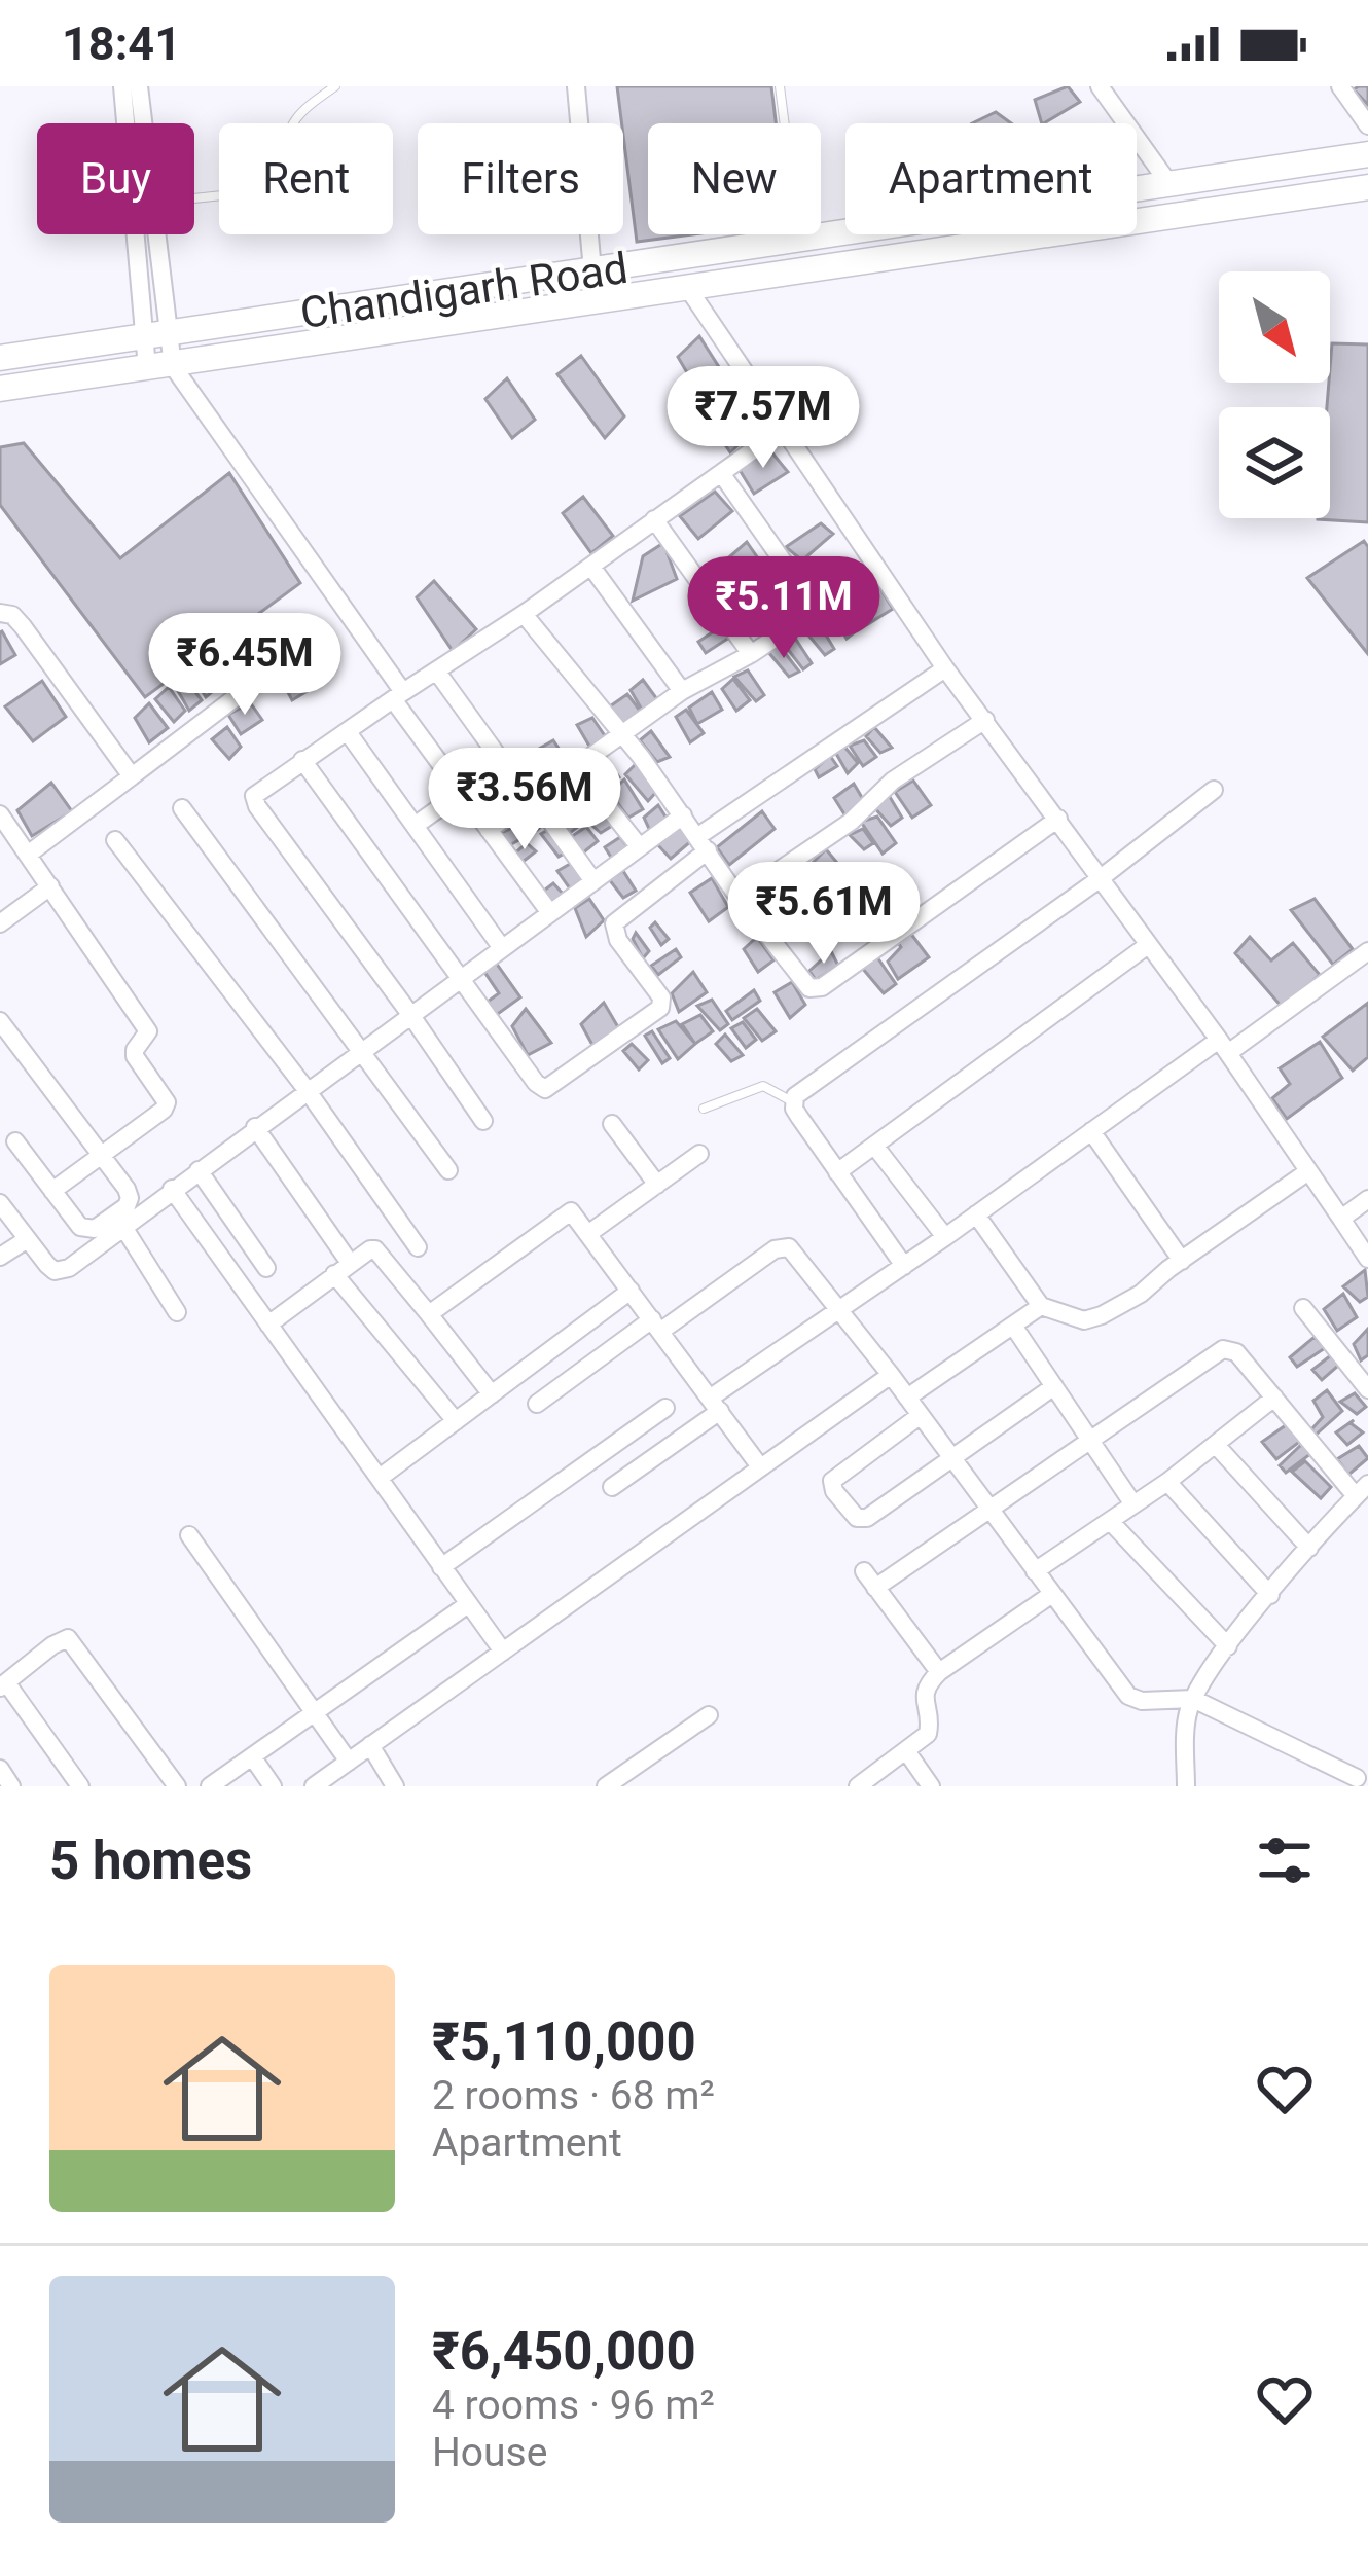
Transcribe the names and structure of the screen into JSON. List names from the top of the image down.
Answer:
{
  "streets": {
    "main road": ["Chandigarh Road"]
  },
  "north": "bottom right",
  "page": {
    "status": "18:41",
    "chip": [
      "Buy",
      "Rent",
      "Filters",
      "New",
      "Apartment"
    ],
    "price": [
      "₹7.57M",
      "₹5.11M",
      "₹6.45M",
      "₹3.56M",
      "₹5.61M"
    ],
    "heading": "5 homes",
    "list": [
      {
        "name": "₹5,110,000",
        "note": "2 rooms · 68 m² · Apartment"
      },
      {
        "name": "₹6,450,000",
        "note": "4 rooms · 96 m² · House"
      }
    ]
  }
}
